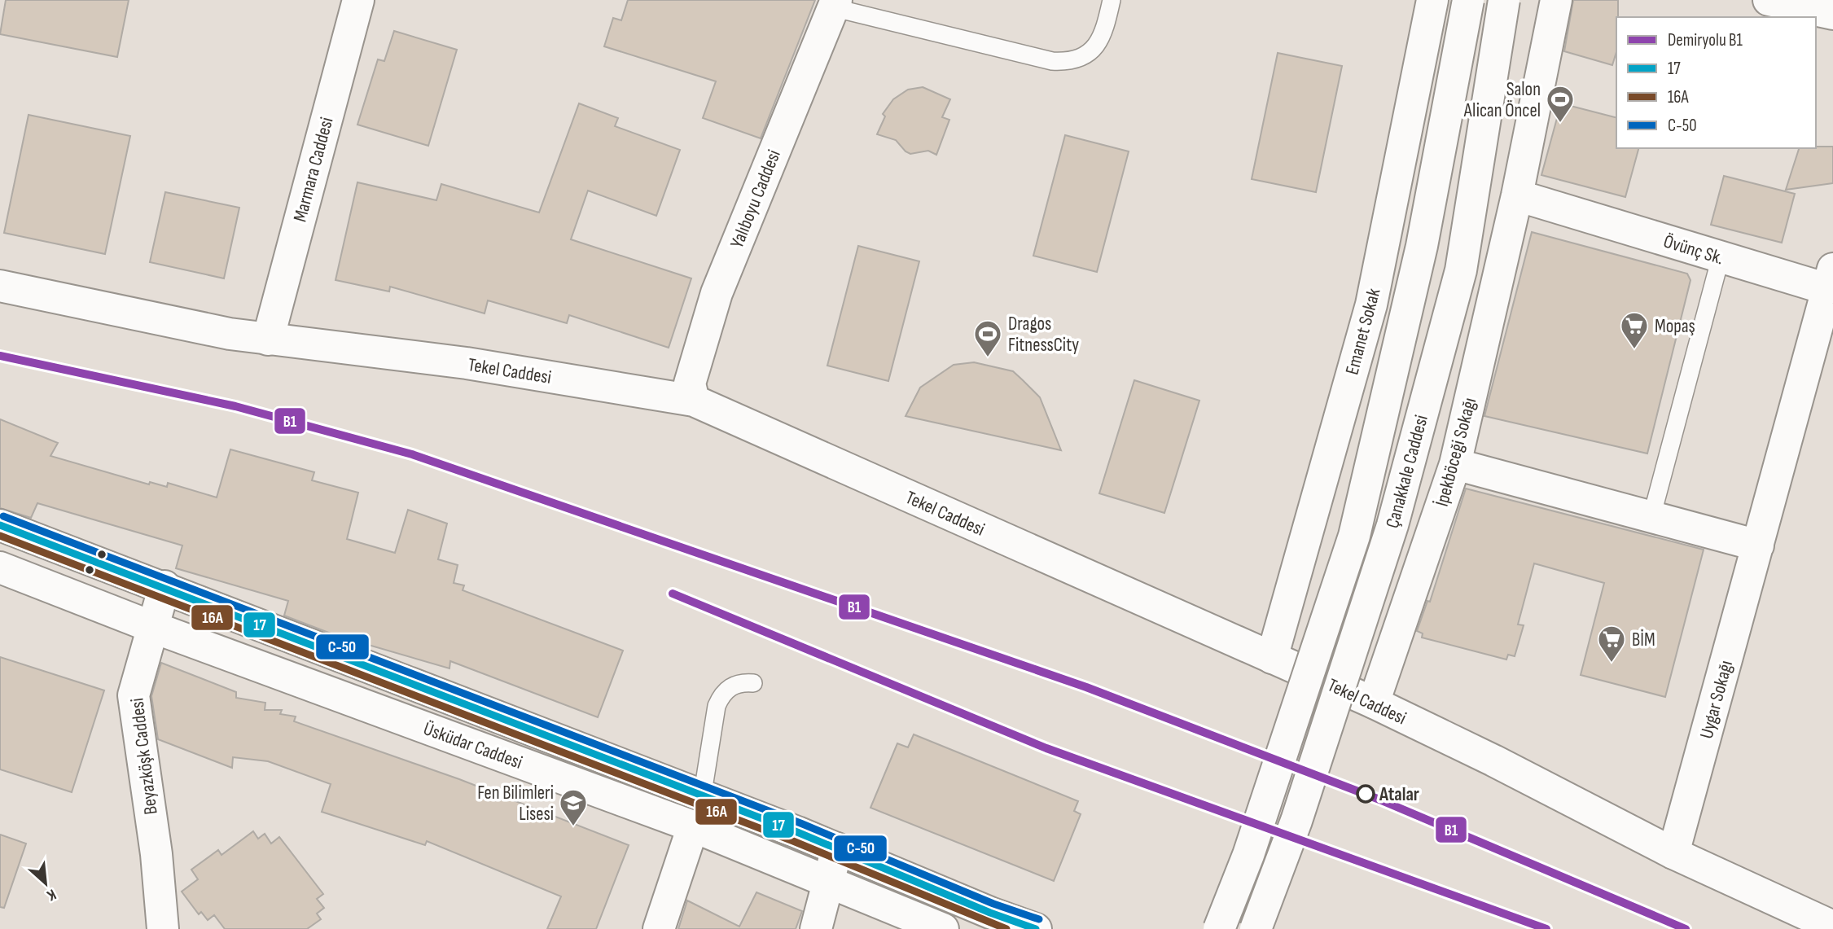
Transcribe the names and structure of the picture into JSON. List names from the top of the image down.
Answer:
{
  "streets": {
    "street": [
      "Marmara Caddesi",
      "Yalıboyu Caddesi",
      "Övünç Sk.",
      "Emanet Sokak",
      "Tekel Caddesi",
      "İpekböceği Sokağı",
      "Çanakkale Caddesi",
      "Uygar Sokağı",
      "Üsküdar Caddesi",
      "Beyazköşk Caddesi"
    ]
  },
  "crossings": [
    ["Marmara Caddesi", "Tekel Caddesi"],
    ["Yalıboyu Caddesi", "Tekel Caddesi"],
    ["Övünç Sk.", "İpekböceği Sokağı"],
    ["Övünç Sk.", "Uygar Sokağı"],
    ["Emanet Sokak", "Tekel Caddesi"],
    ["Tekel Caddesi", "İpekböceği Sokağı"],
    ["Tekel Caddesi", "Uygar Sokağı"],
    ["Üsküdar Caddesi", "Beyazköşk Caddesi"]
  ],
  "places": {
    "sports": ["Salon Alican Öncel", "Dragos FitnessCity"],
    "supermarket": ["Mopaş", "BİM"],
    "other": ["Atalar"],
    "school or university": ["Fen Bilimleri Lisesi"]
  },
  "lines": [
    "rail line B1",
    "transit line C-50",
    "transit line 17",
    "transit line 16A"
  ],
  "legend": [
    "Demiryolu B1",
    "17",
    "16A",
    "C-50"
  ],
  "north": "bottom right"
}
